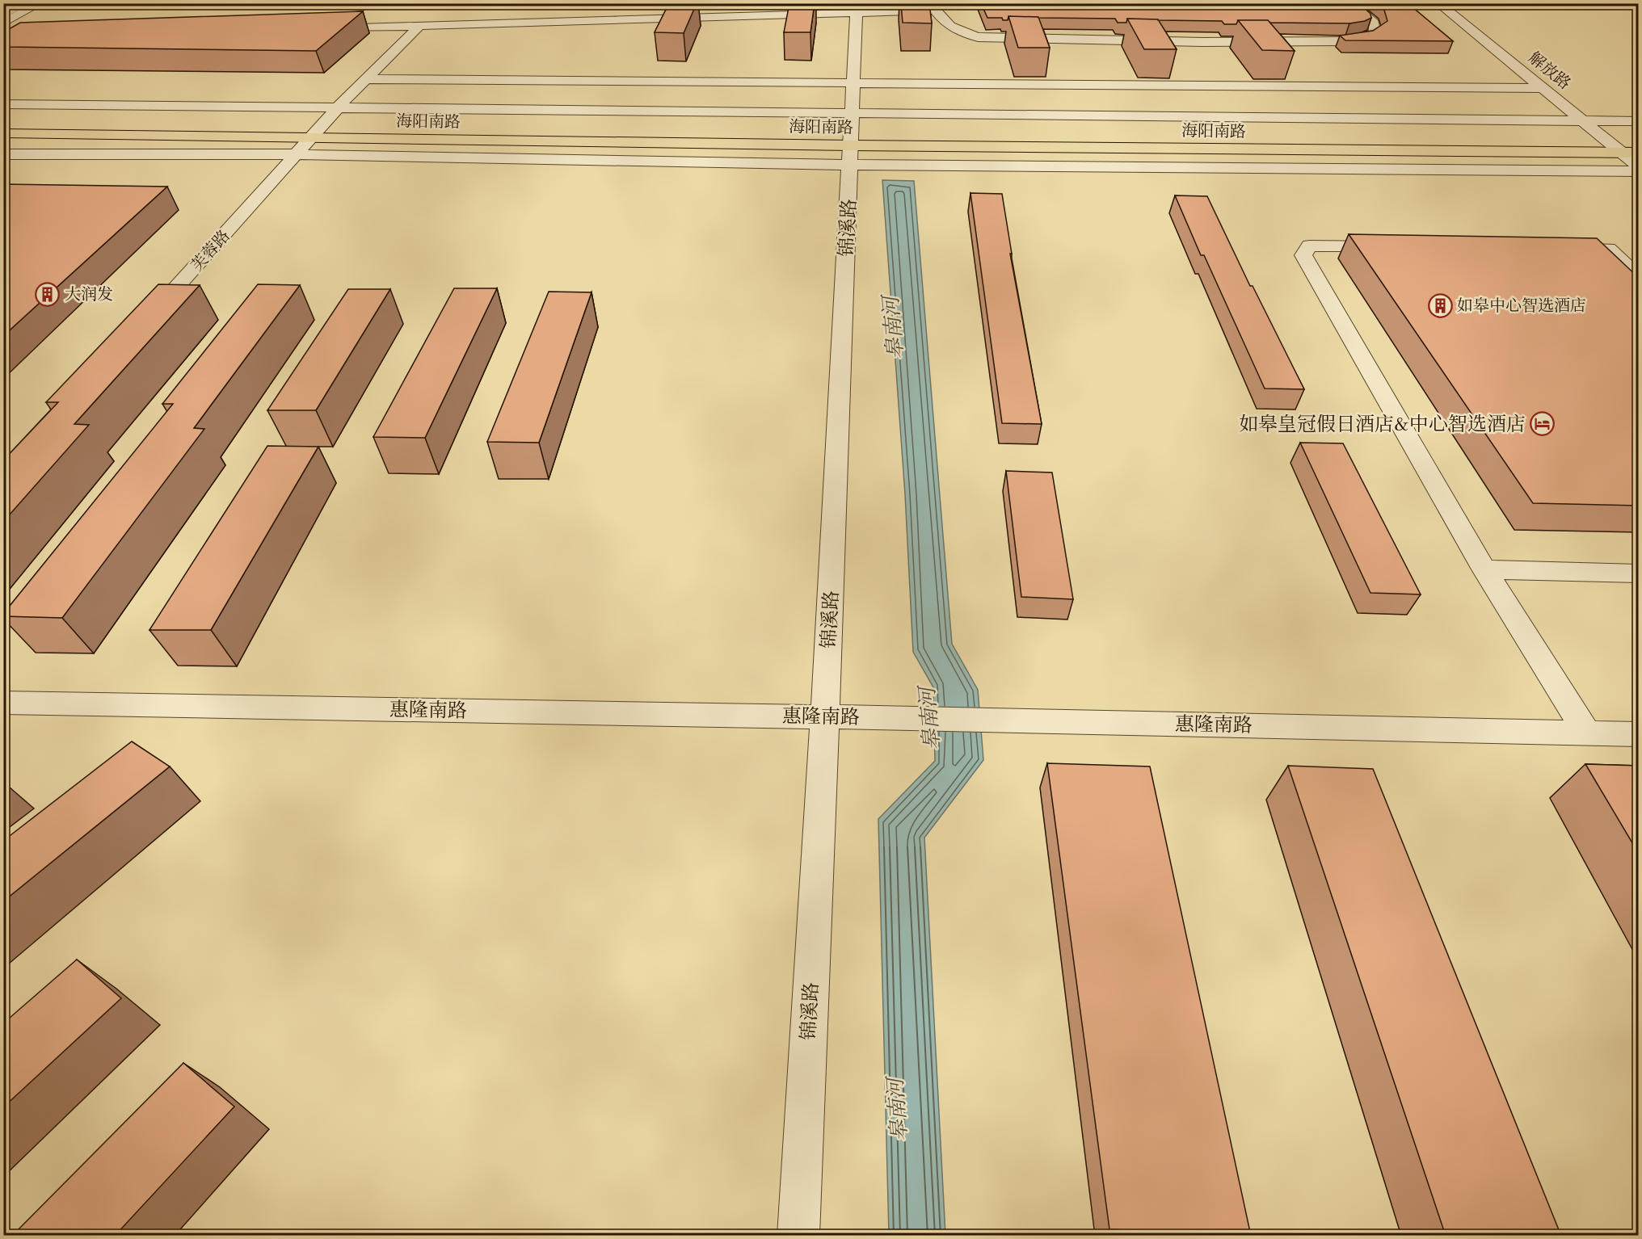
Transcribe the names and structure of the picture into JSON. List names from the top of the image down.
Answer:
{
  "streets": {
    "main road": ["海阳南路"],
    "street": [
      "解放路",
      "锦溪路",
      "芙蓉路",
      "惠隆南路"
    ]
  },
  "crossings": [
    ["解放路", "海阳南路"],
    ["海阳南路", "锦溪路"],
    ["海阳南路", "芙蓉路"],
    ["锦溪路", "惠隆南路"]
  ],
  "water": ["皋南河"],
  "places": {
    "building": ["大润发", "如皋中心智选酒店"],
    "hotel": ["如皋皇冠假日酒店&中心智选酒店"]
  }
}
